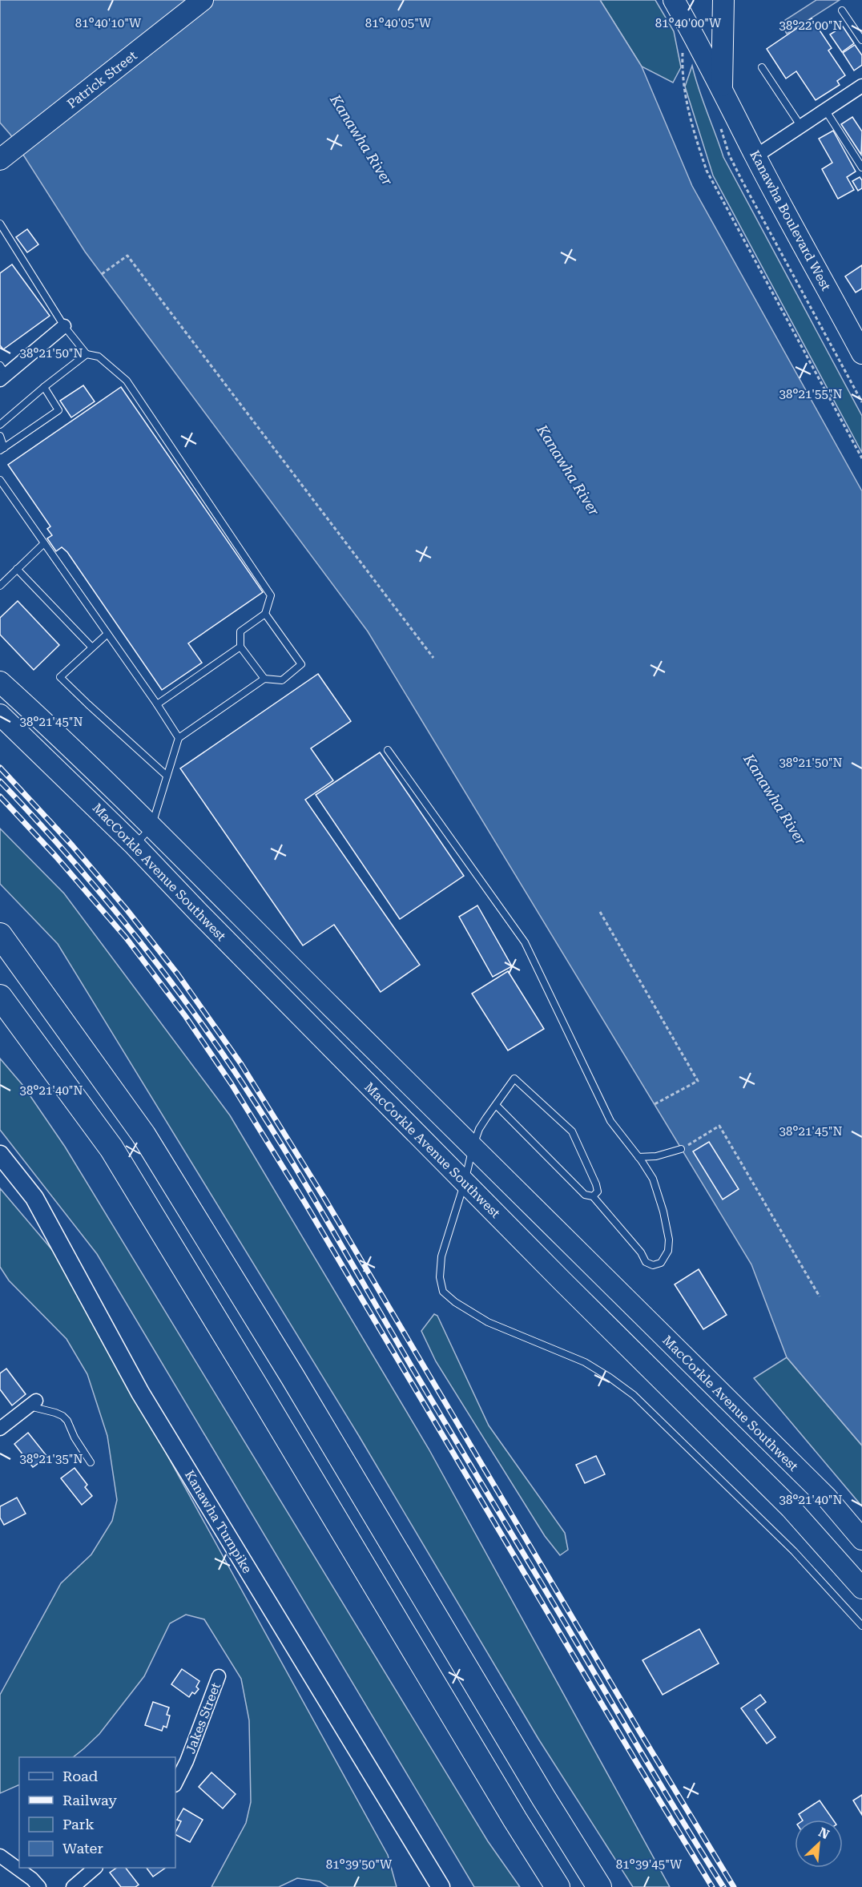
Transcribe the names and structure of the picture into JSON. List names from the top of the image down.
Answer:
{
  "streets": {
    "main road": [
      "Patrick Street",
      "Kanawha Boulevard West",
      "MacCorkle Avenue Southwest",
      "Kanawha Turnpike"
    ],
    "street": ["Jakes Street"]
  },
  "water": ["Kanawha River"],
  "legend": [
    "Road",
    "Railway",
    "Park",
    "Water"
  ],
  "north": "top right",
  "coordinates": [
    "81°40'10\"W",
    "81°40'05\"W",
    "81°40'00\"W",
    "38°22'00\"N",
    "38°21'50\"N",
    "38°21'55\"N",
    "38°21'45\"N",
    "38°21'40\"N",
    "38°21'35\"N",
    "81°39'50\"W",
    "81°39'45\"W"
  ]
}
